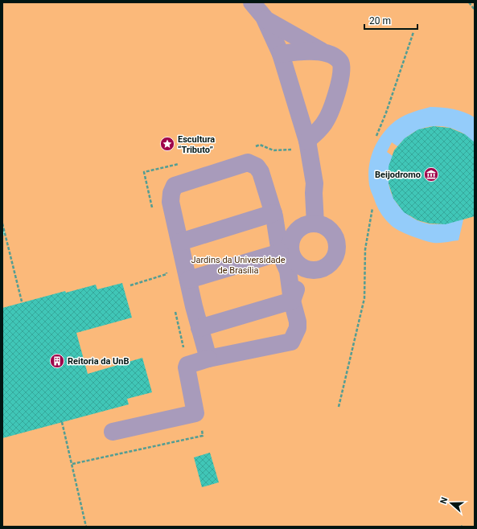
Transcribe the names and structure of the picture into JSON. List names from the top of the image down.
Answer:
{
  "parks": ["Jardins da Universidade de Brasília"],
  "places": {
    "place": ["Escultura “Tributo”"],
    "museum": ["Beijodromo"],
    "building": ["Reitoria da UnB"]
  },
  "scale_bar": "20 m",
  "north": "left"
}
